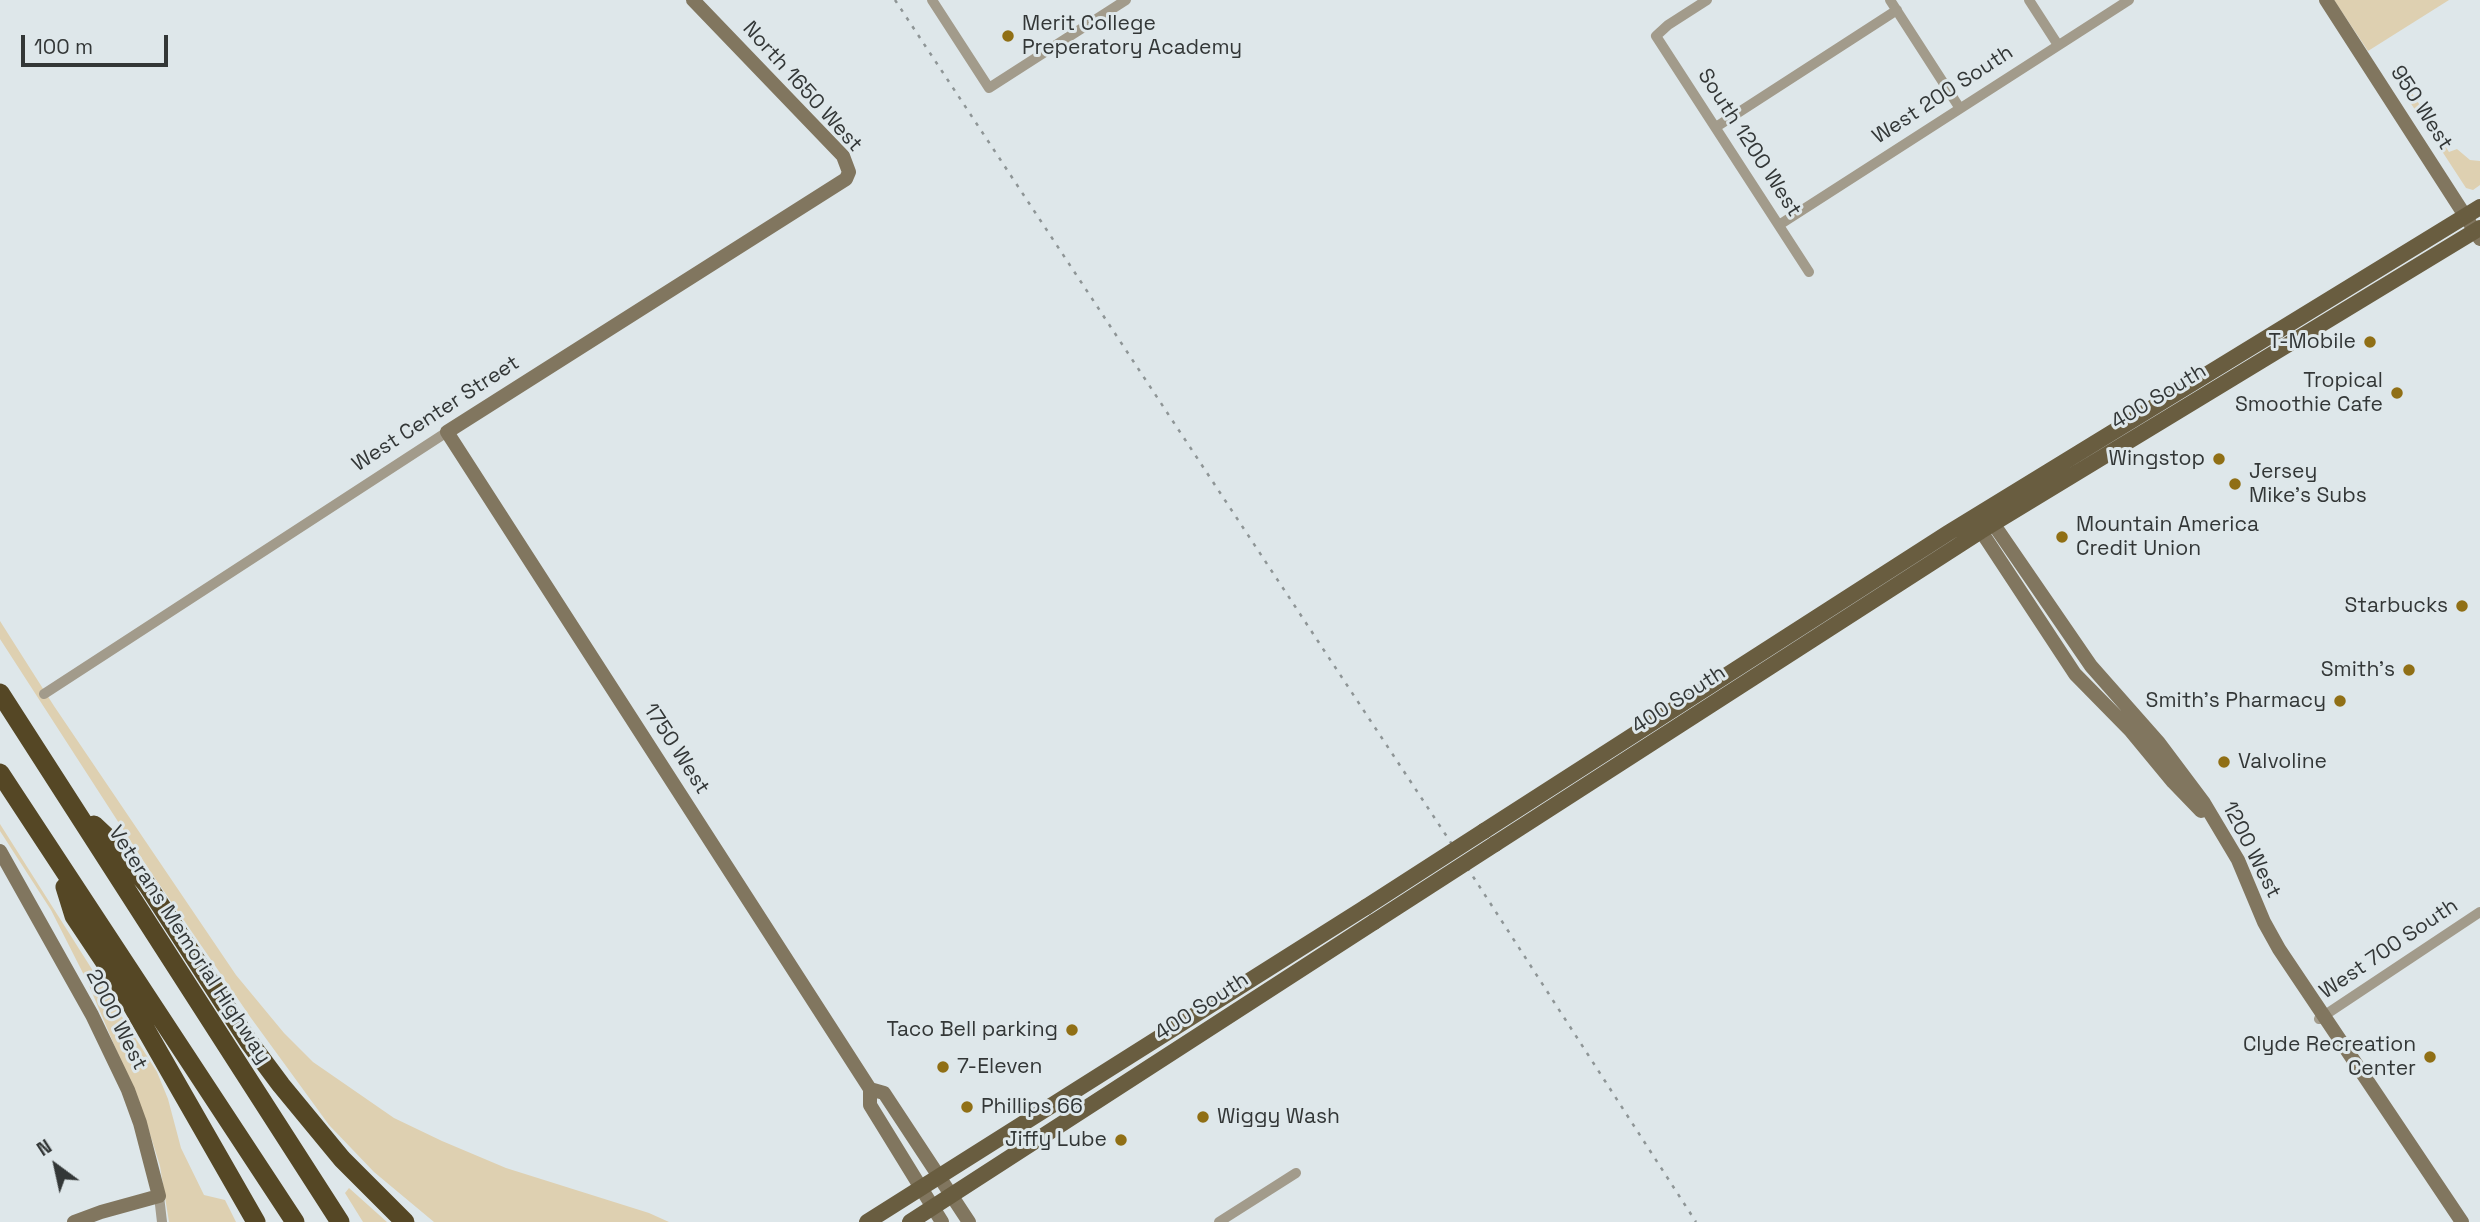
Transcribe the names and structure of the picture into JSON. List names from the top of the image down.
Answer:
{
  "streets": {
    "highway": ["Veterans Memorial Highway"],
    "main road": ["400 South"],
    "street": [
      "North 1650 West",
      "West 200 South",
      "950 West",
      "South 1200 West",
      "West Center Street",
      "1750 West",
      "1200 West",
      "West 700 South",
      "2000 West"
    ]
  },
  "crossings": [
    ["North 1650 West", "West Center Street"],
    ["West 200 South", "South 1200 West"],
    ["950 West", "400 South"],
    ["400 South", "1750 West"],
    ["400 South", "1200 West"],
    ["West Center Street", "1750 West"],
    ["1200 West", "West 700 South"]
  ],
  "places": [
    "Merit College Preperatory Academy",
    "T-Mobile",
    "Tropical Smoothie Cafe",
    "Wingstop",
    "Jersey Mike's Subs",
    "Mountain America Credit Union",
    "Starbucks",
    "Smith's",
    "Smith's Pharmacy",
    "Valvoline",
    "Taco Bell parking",
    "Clyde Recreation Center",
    "7-Eleven",
    "Phillips 66",
    "Wiggy Wash",
    "Jiffy Lube"
  ],
  "scale_bar": "100 m",
  "north": "top left"
}
